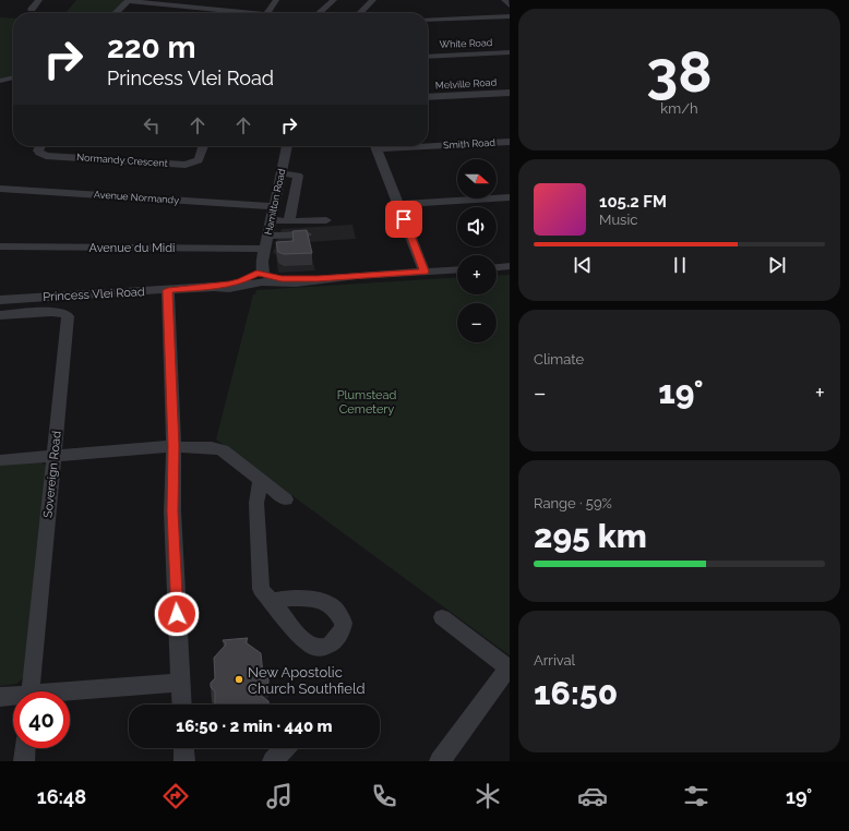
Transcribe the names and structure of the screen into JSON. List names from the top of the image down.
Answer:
{
  "streets": {
    "street": [
      "White Road",
      "Melville Road",
      "Smith Road",
      "Normandy Crescent",
      "Avenue Normandy",
      "Hamilton Road",
      "Avenue du Midi",
      "Princess Vlei Road",
      "Sovereign Road"
    ]
  },
  "crossings": [
    ["Avenue Normandy", "Hamilton Road"],
    ["Hamilton Road", "Avenue du Midi"],
    ["Hamilton Road", "Princess Vlei Road"]
  ],
  "parks": ["Plumstead Cemetery"],
  "places": ["New Apostolic Church Southfield"],
  "north": "right",
  "page": {
    "tile": [
      ["38", "km/h"],
      "Climate",
      ["Range · 59%", "295 km"],
      ["Arrival", "16:50"]
    ],
    "turn": ["220 m", "Princess Vlei Road"],
    "map_buttons": ["+", "−"],
    "song": ["105.2 FM", "Music"],
    "heat": ["−", "19°", "+"],
    "limit": "40",
    "trip": "16:50 · 2 min · 440 m",
    "tabs": ["16:48", "19°"]
  }
}
